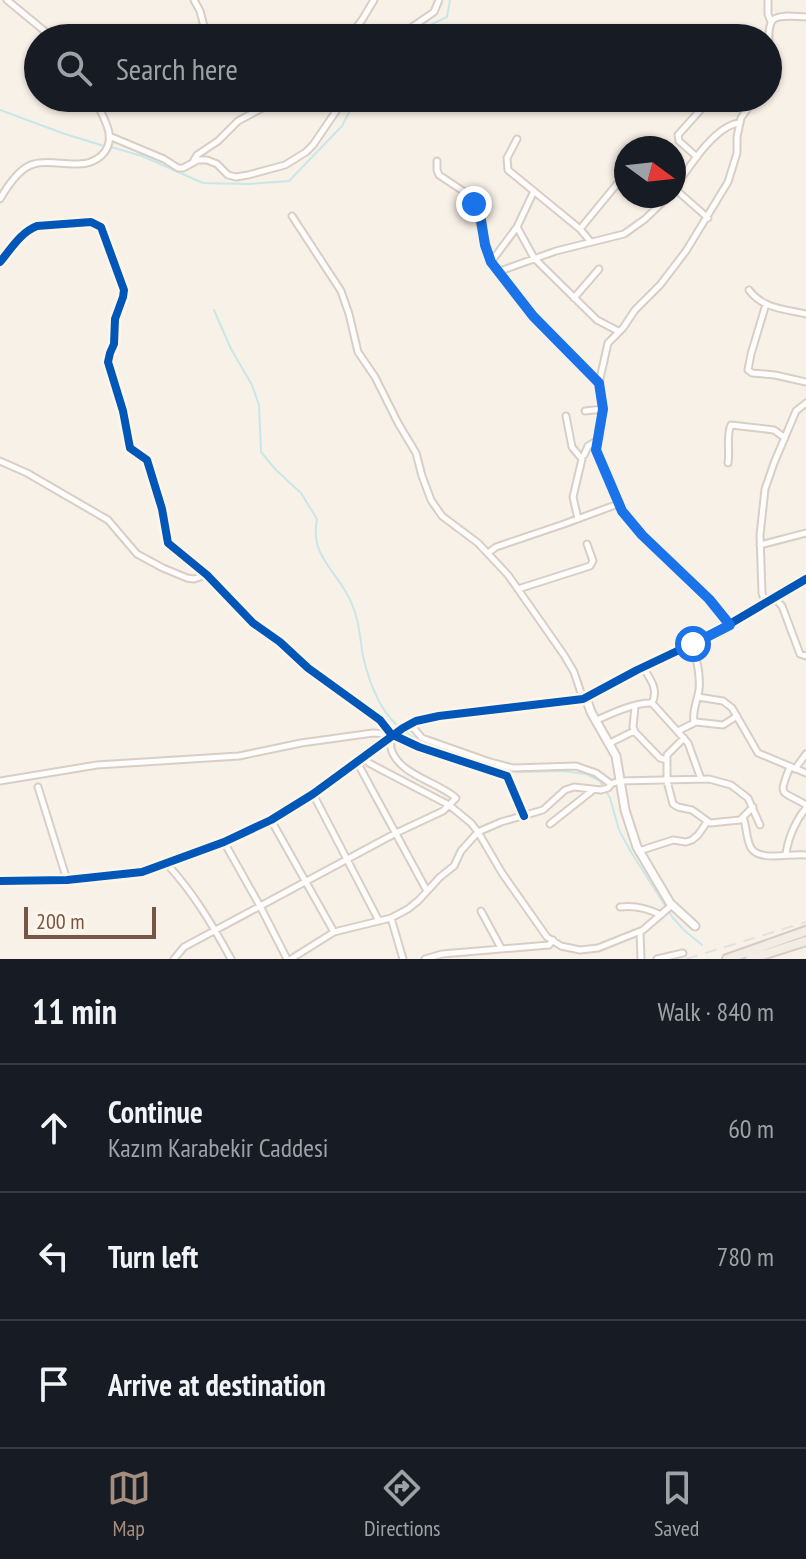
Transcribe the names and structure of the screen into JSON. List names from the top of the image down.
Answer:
{
  "scale_bar": "200 m",
  "north": "right",
  "page": {
    "search": "Search here",
    "scale": "200 m",
    "heading": ["11 min", "Walk · 840 m"],
    "list": [
      ["Continue", "Kazım Karabekir Caddesi", "60 m"],
      ["Turn left", "780 m"],
      "Arrive at destination"
    ],
    "nav": ["Map", "Directions", "Saved"]
  }
}
